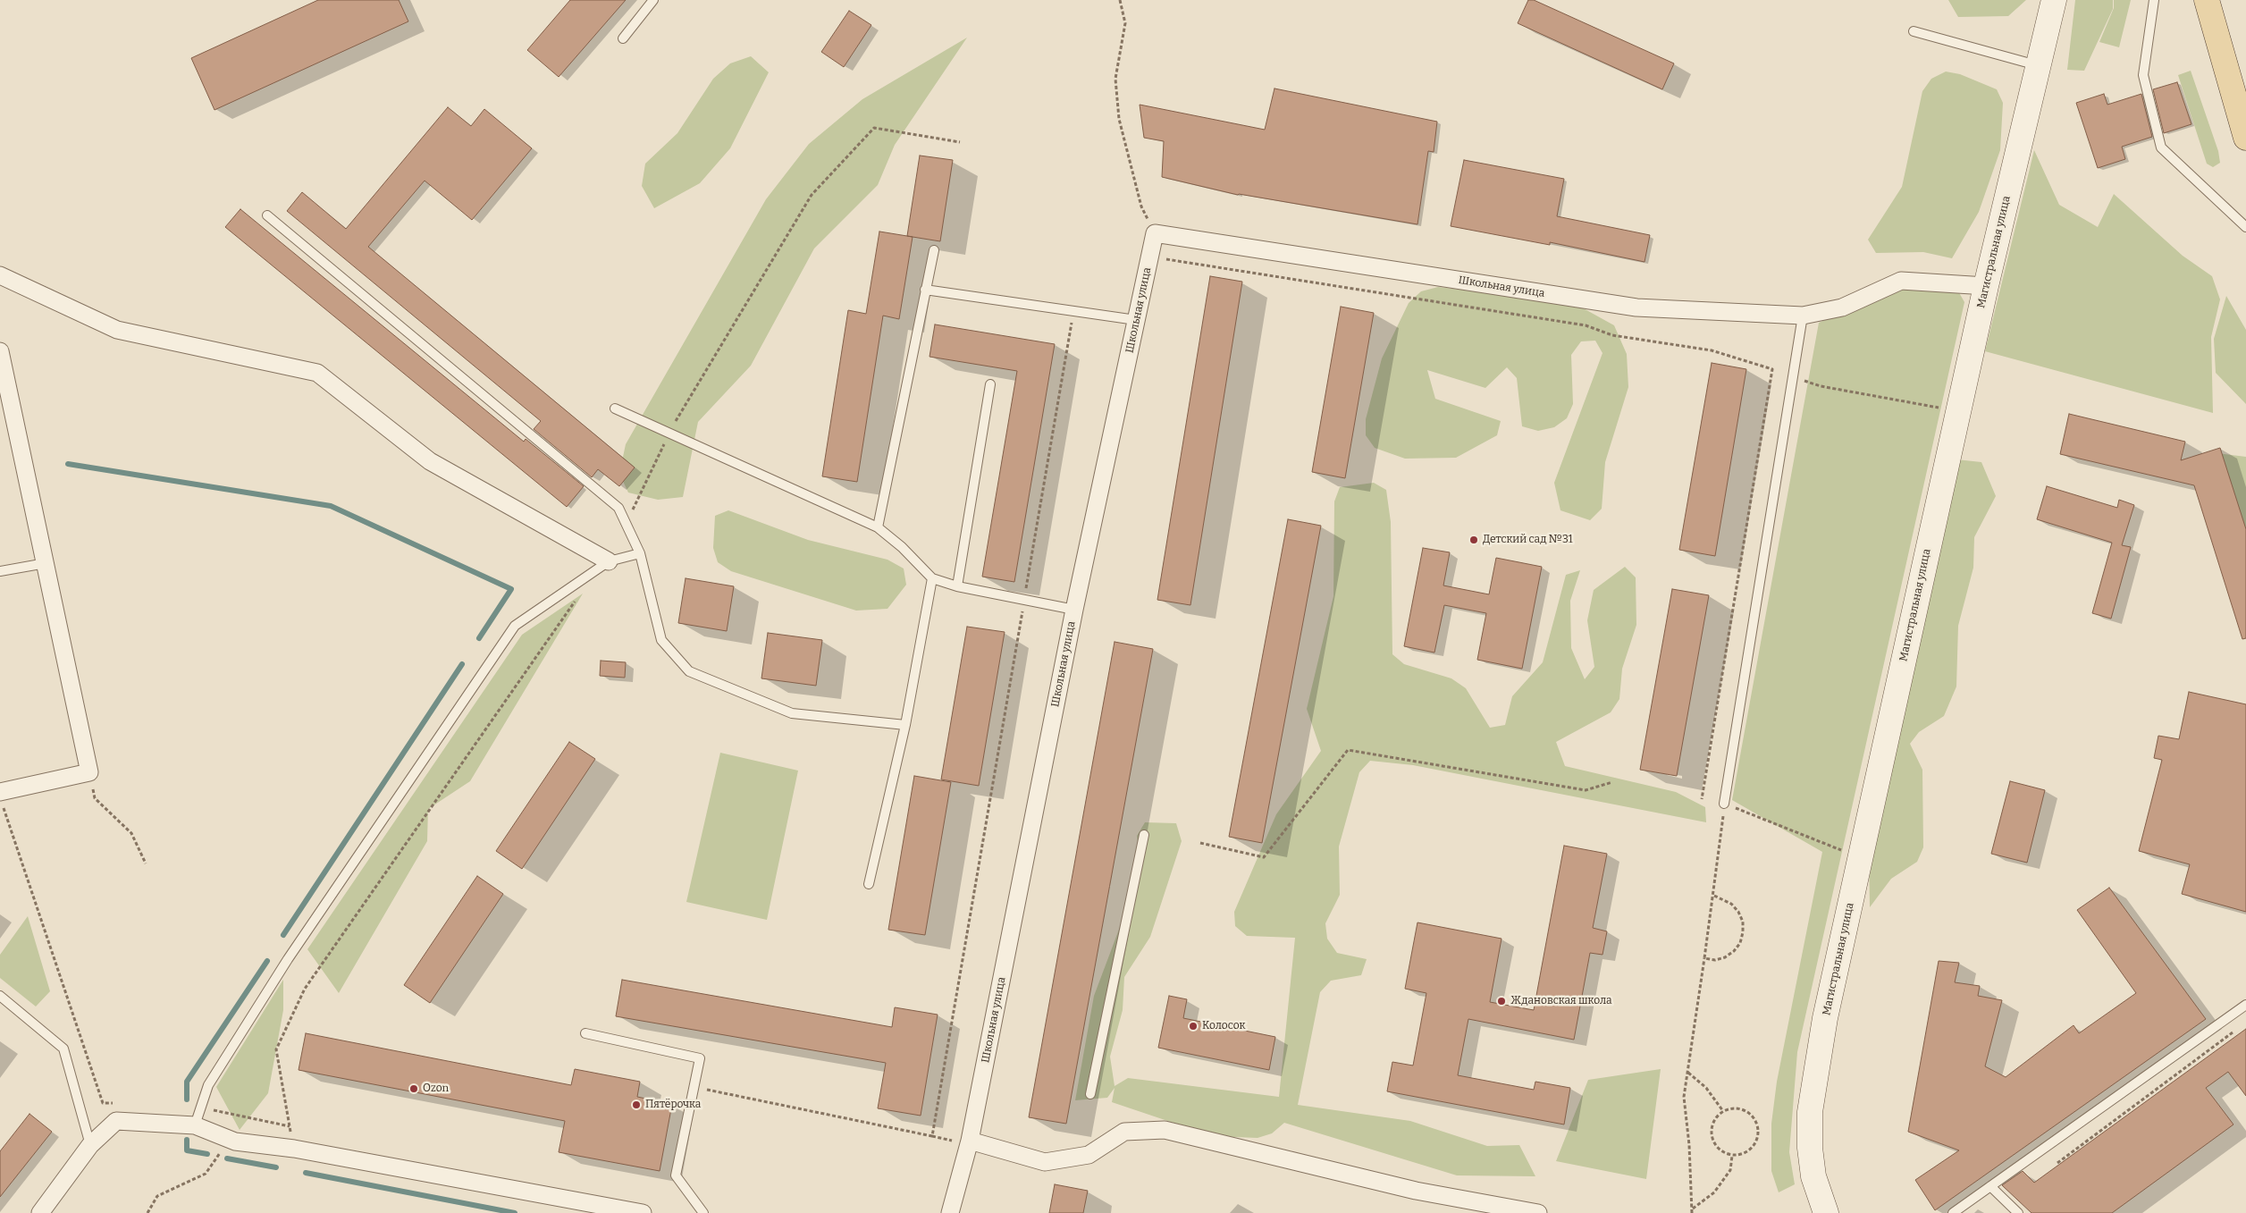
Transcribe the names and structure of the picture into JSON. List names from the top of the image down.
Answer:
{
  "streets": {
    "street": ["Магистральная улица", "Школьная улица"]
  },
  "crossings": [
    ["Магистральная улица", "Школьная улица"]
  ],
  "places": [
    "Детский сад №31",
    "Ждановская школа",
    "Колосок",
    "Ozon",
    "Пятёрочка"
  ]
}
